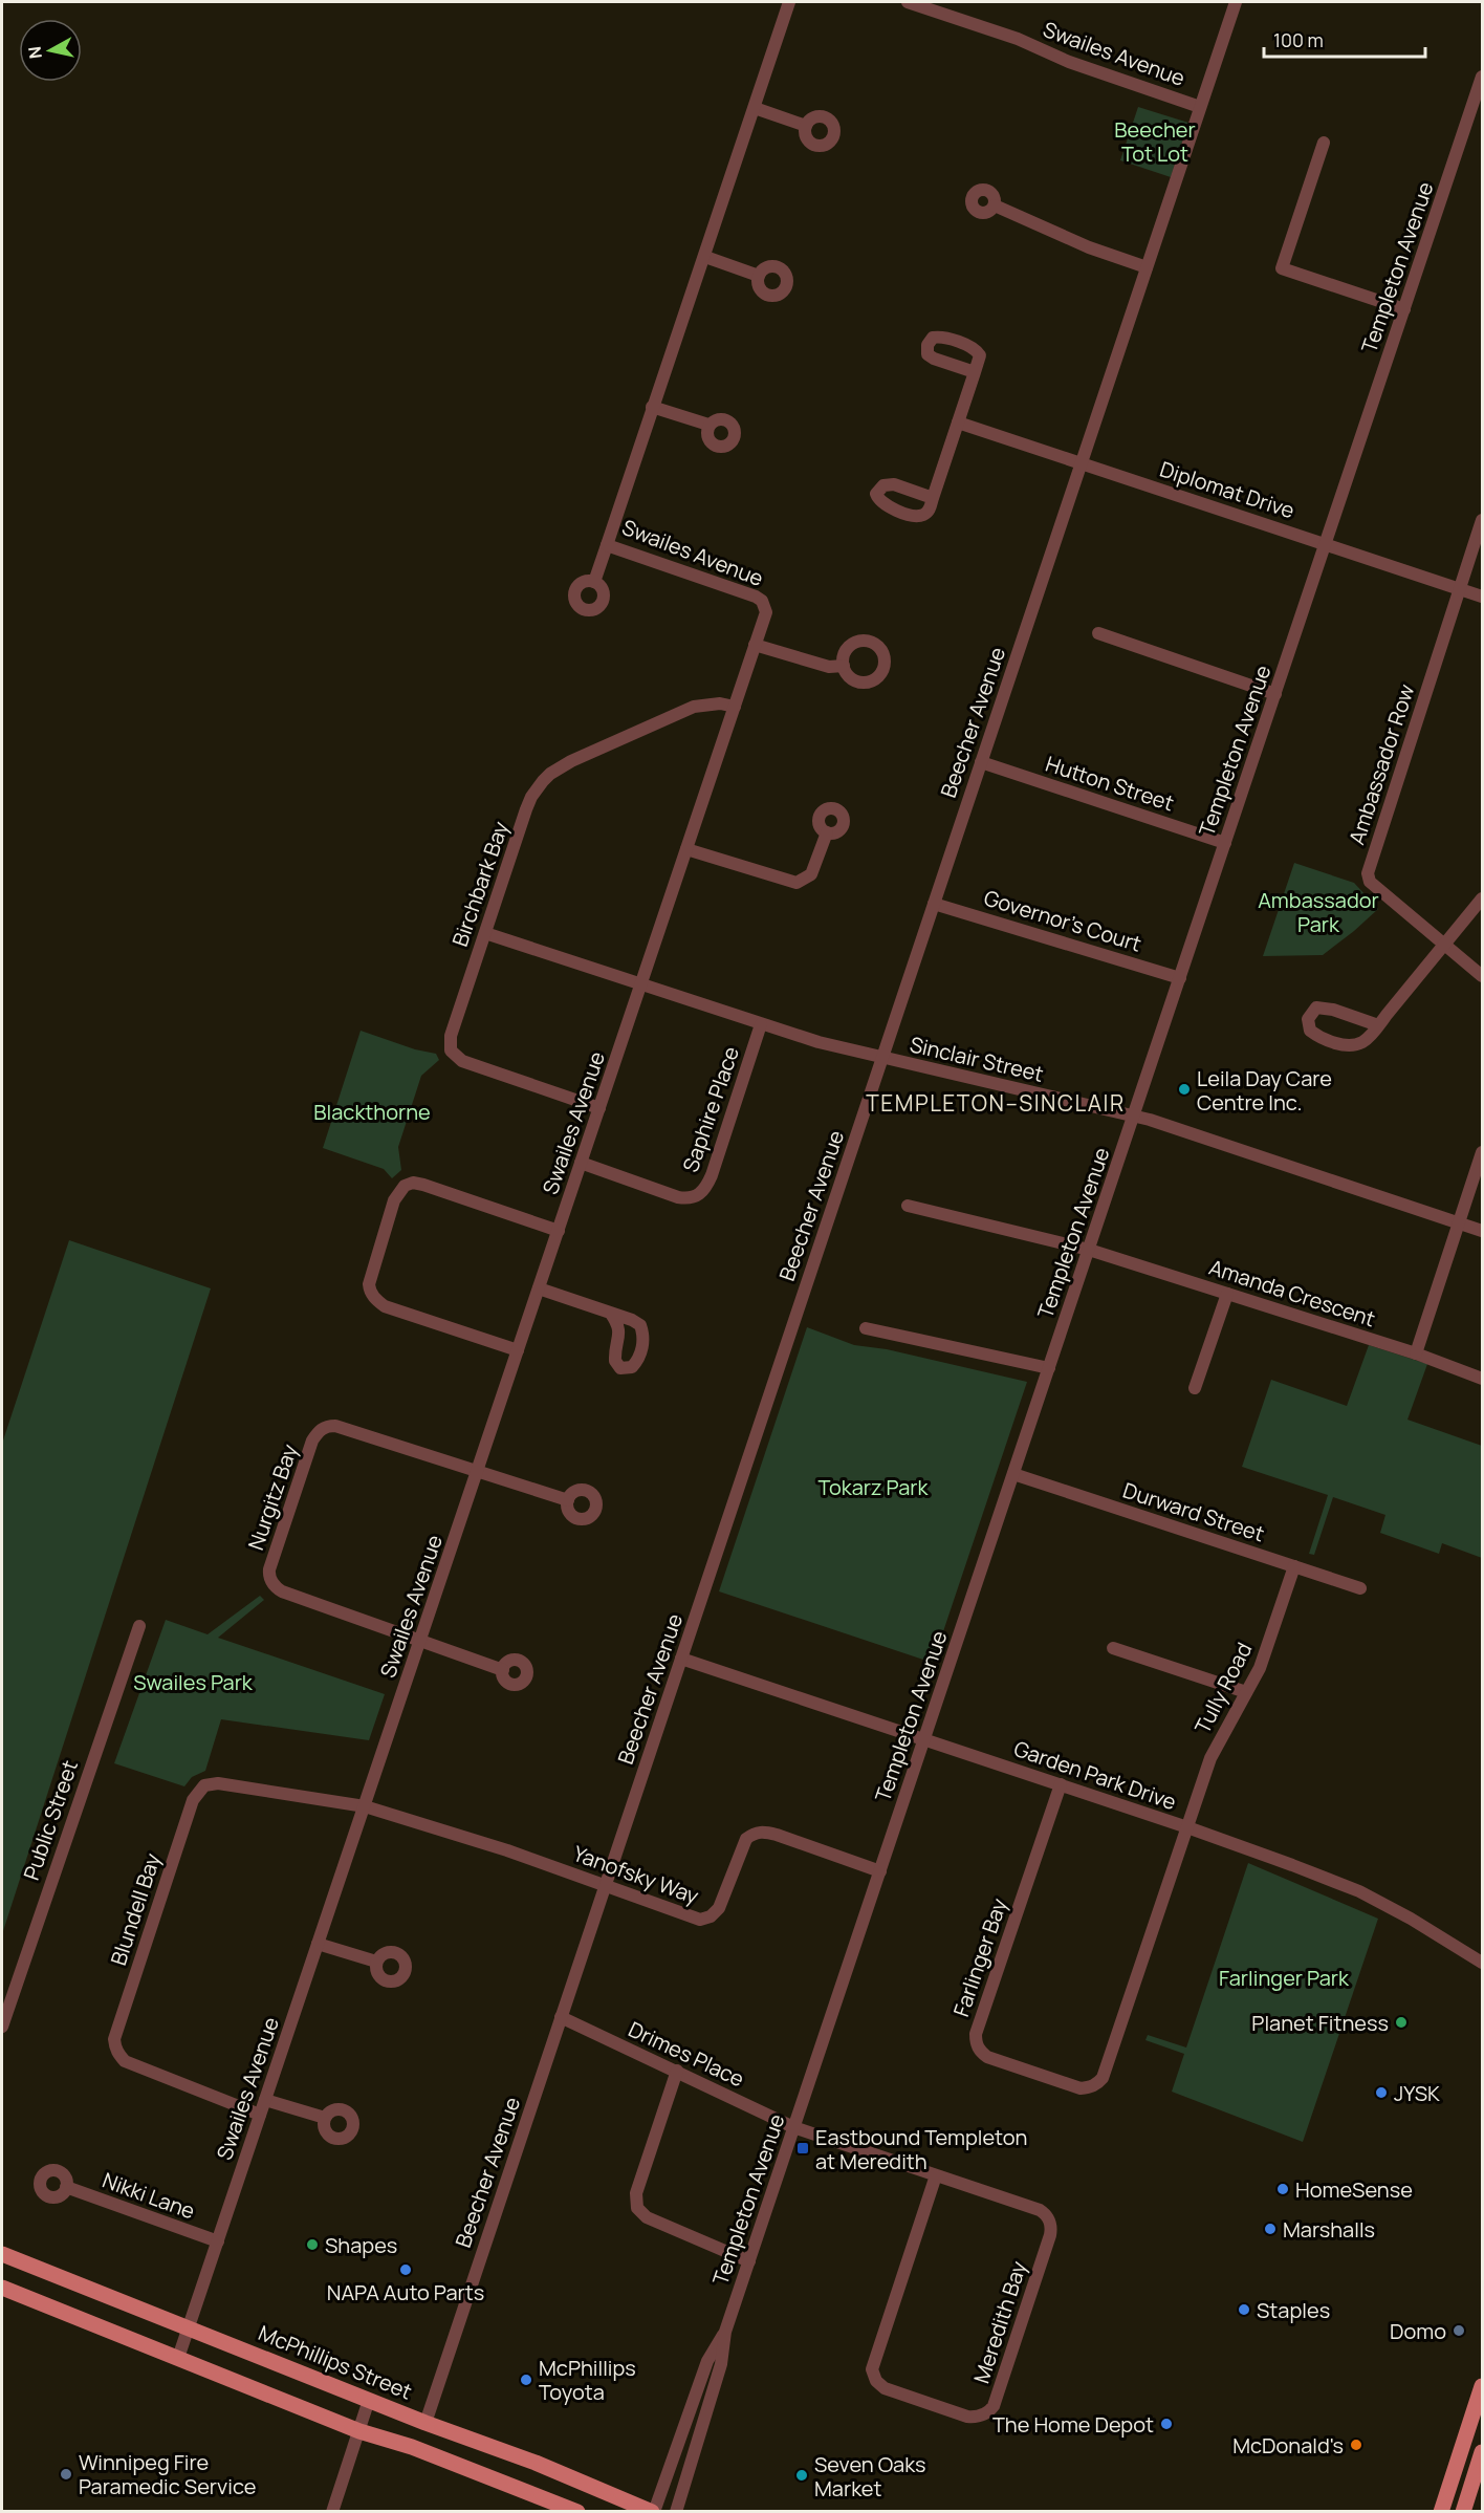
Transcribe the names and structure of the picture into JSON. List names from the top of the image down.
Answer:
{
  "streets": {
    "main road": ["McPhillips Street"],
    "street": [
      "Swailes Avenue",
      "Templeton Avenue",
      "Diplomat Drive",
      "Beecher Avenue",
      "Ambassador Row",
      "Hutton Street",
      "Birchbark Bay",
      "Governor's Court",
      "Sinclair Street",
      "Saphire Place",
      "Amanda Crescent",
      "Nurgitz Bay",
      "Durward Street",
      "Tully Road",
      "Garden Park Drive",
      "Public Street",
      "Yanofsky Way",
      "Blundell Bay",
      "Farlinger Bay",
      "Drimes Place",
      "Nikki Lane",
      "Meredith Bay"
    ]
  },
  "crossings": [
    ["Swailes Avenue", "Beecher Avenue"],
    ["Swailes Avenue", "Birchbark Bay"],
    ["Swailes Avenue", "Sinclair Street"],
    ["Swailes Avenue", "Saphire Place"],
    ["Swailes Avenue", "Nurgitz Bay"],
    ["Swailes Avenue", "Yanofsky Way"],
    ["Swailes Avenue", "Blundell Bay"],
    ["Swailes Avenue", "Nikki Lane"],
    ["Swailes Avenue", "McPhillips Street"],
    ["Templeton Avenue", "Diplomat Drive"],
    ["Templeton Avenue", "Hutton Street"],
    ["Templeton Avenue", "Governor's Court"],
    ["Templeton Avenue", "Sinclair Street"],
    ["Templeton Avenue", "Amanda Crescent"],
    ["Templeton Avenue", "Durward Street"],
    ["Templeton Avenue", "Garden Park Drive"],
    ["Templeton Avenue", "Yanofsky Way"],
    ["Templeton Avenue", "Drimes Place"],
    ["Templeton Avenue", "Meredith Bay"],
    ["Templeton Avenue", "McPhillips Street"],
    ["Diplomat Drive", "Beecher Avenue"],
    ["Diplomat Drive", "Ambassador Row"],
    ["Beecher Avenue", "Hutton Street"],
    ["Beecher Avenue", "Governor's Court"],
    ["Beecher Avenue", "Sinclair Street"],
    ["Beecher Avenue", "Garden Park Drive"],
    ["Beecher Avenue", "Yanofsky Way"],
    ["Beecher Avenue", "Drimes Place"],
    ["Beecher Avenue", "McPhillips Street"],
    ["Birchbark Bay", "Sinclair Street"],
    ["Sinclair Street", "Saphire Place"],
    ["Durward Street", "Tully Road"],
    ["Tully Road", "Garden Park Drive"],
    ["Tully Road", "Farlinger Bay"],
    ["Garden Park Drive", "Farlinger Bay"],
    ["Yanofsky Way", "Blundell Bay"],
    ["Drimes Place", "Meredith Bay"]
  ],
  "districts": ["TEMPLETON–SINCLAIR"],
  "parks": [
    "Beecher Tot Lot",
    "Ambassador Park",
    "Blackthorne",
    "Tokarz Park",
    "Swailes Park",
    "Farlinger Park"
  ],
  "places": {
    "other": [
      "Leila Day Care Centre Inc.",
      "Planet Fitness",
      "JYSK",
      "HomeSense",
      "Marshalls",
      "Shapes",
      "NAPA Auto Parts",
      "Staples",
      "Domo",
      "McPhillips Toyota",
      "The Home Depot",
      "McDonald's",
      "Winnipeg Fire Paramedic Service",
      "Seven Oaks Market"
    ],
    "transit": ["Eastbound Templeton at Meredith"]
  },
  "scale_bar": "100 m",
  "north": "left"
}
